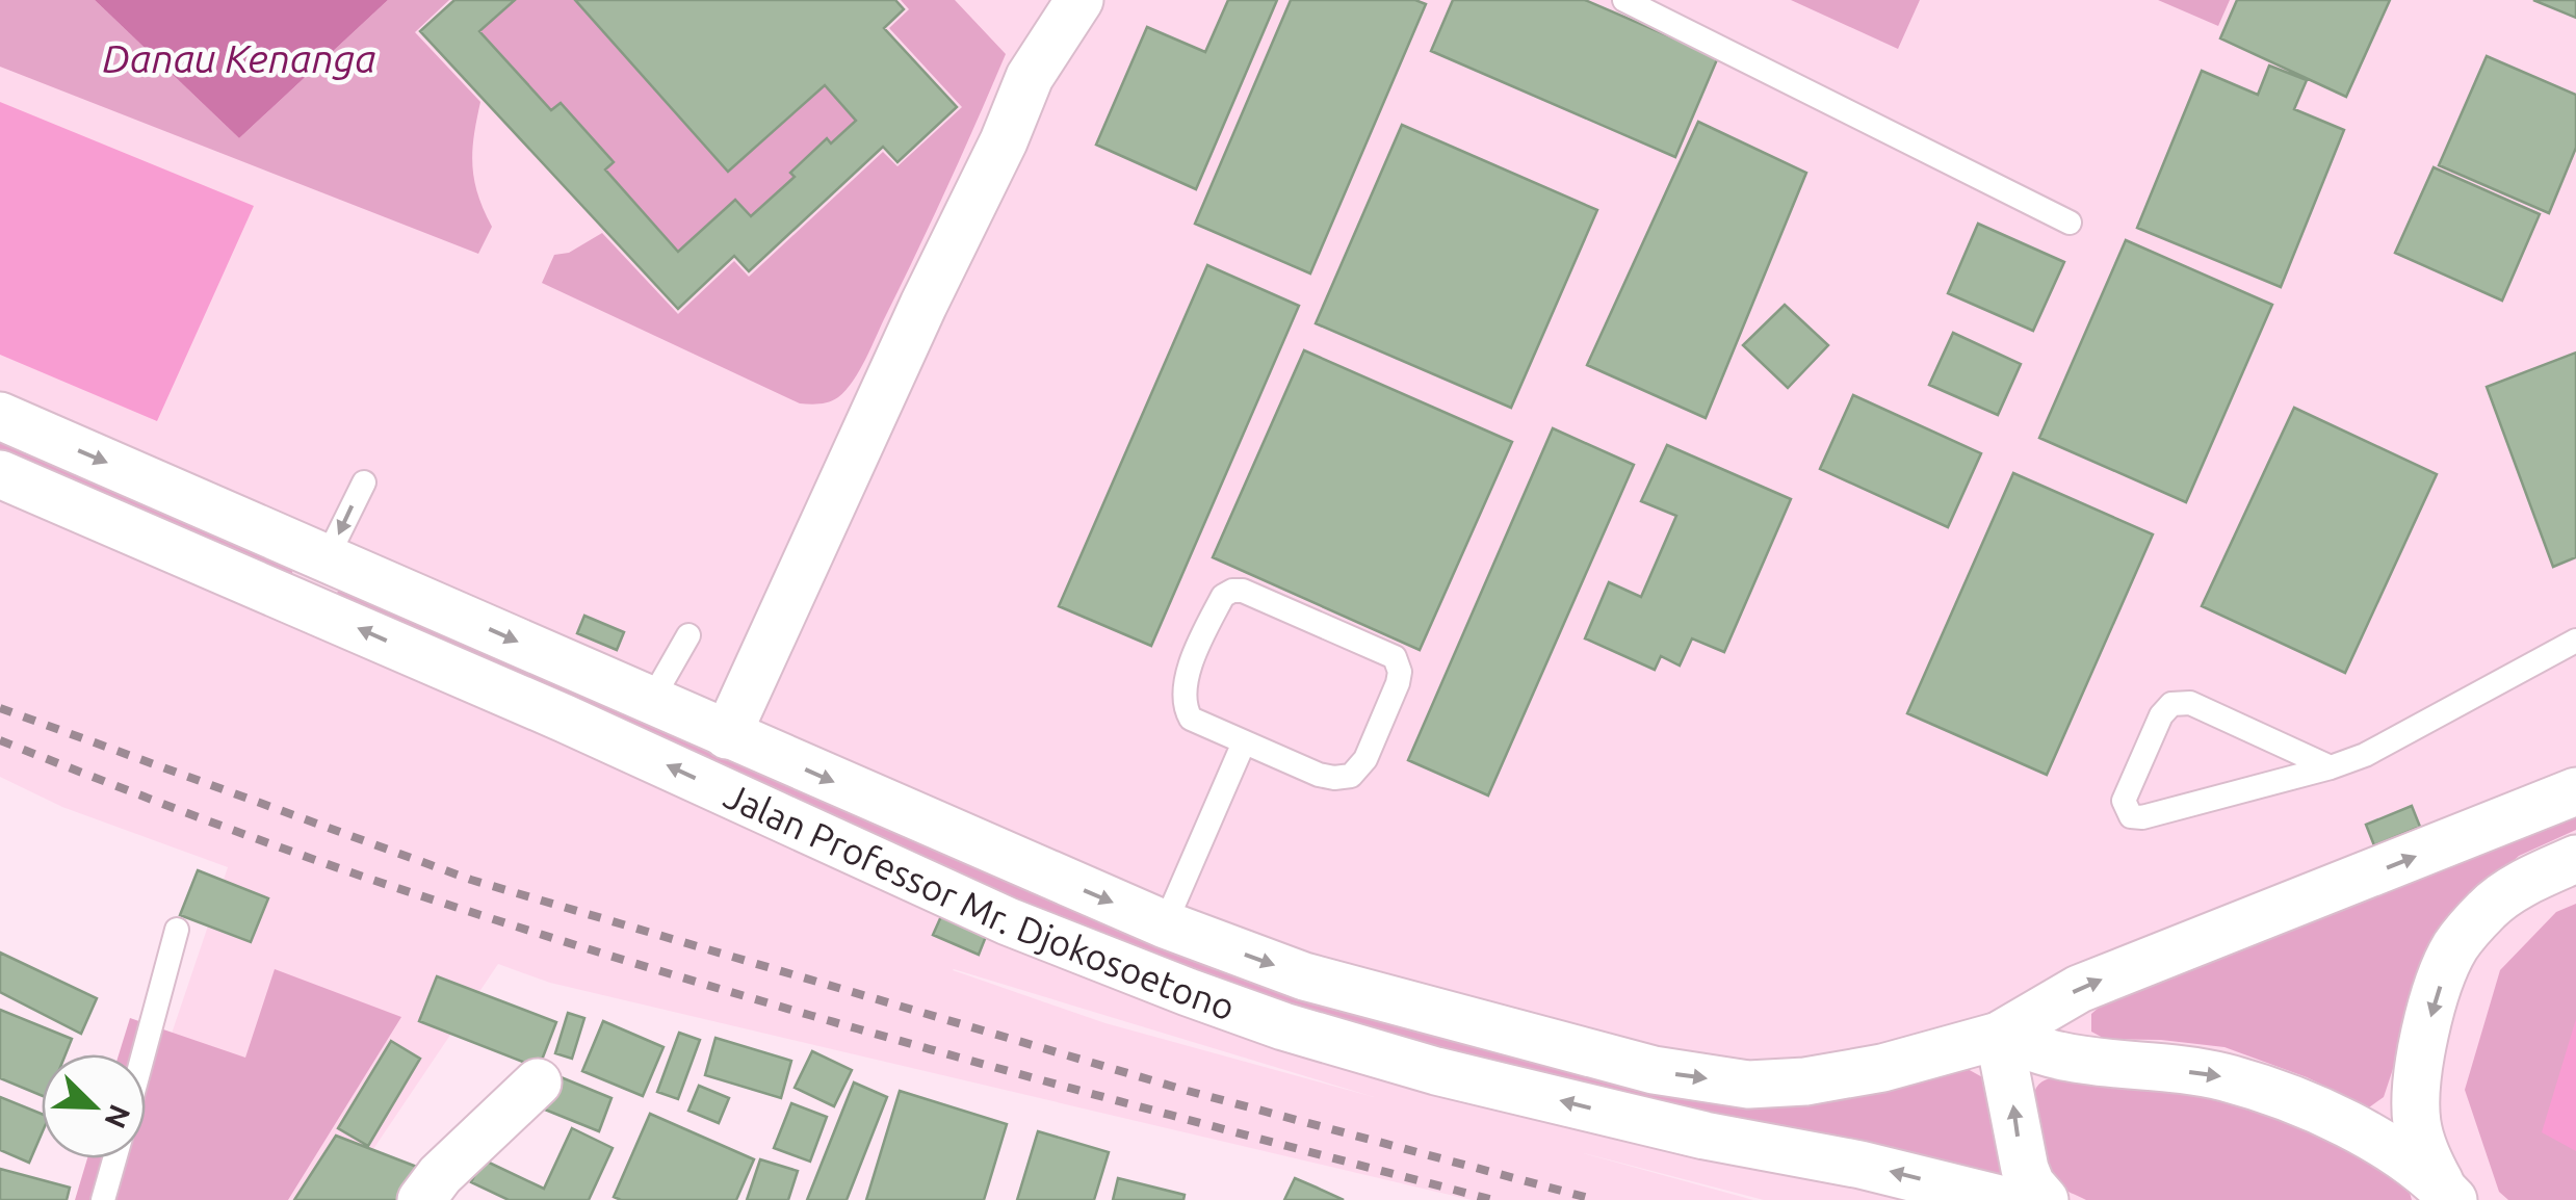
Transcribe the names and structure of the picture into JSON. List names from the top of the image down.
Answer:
{
  "streets": {
    "street": ["Jalan Professor Mr. Djokosoetono"]
  },
  "water": ["Danau Kenanga"],
  "north": "bottom right"
}
